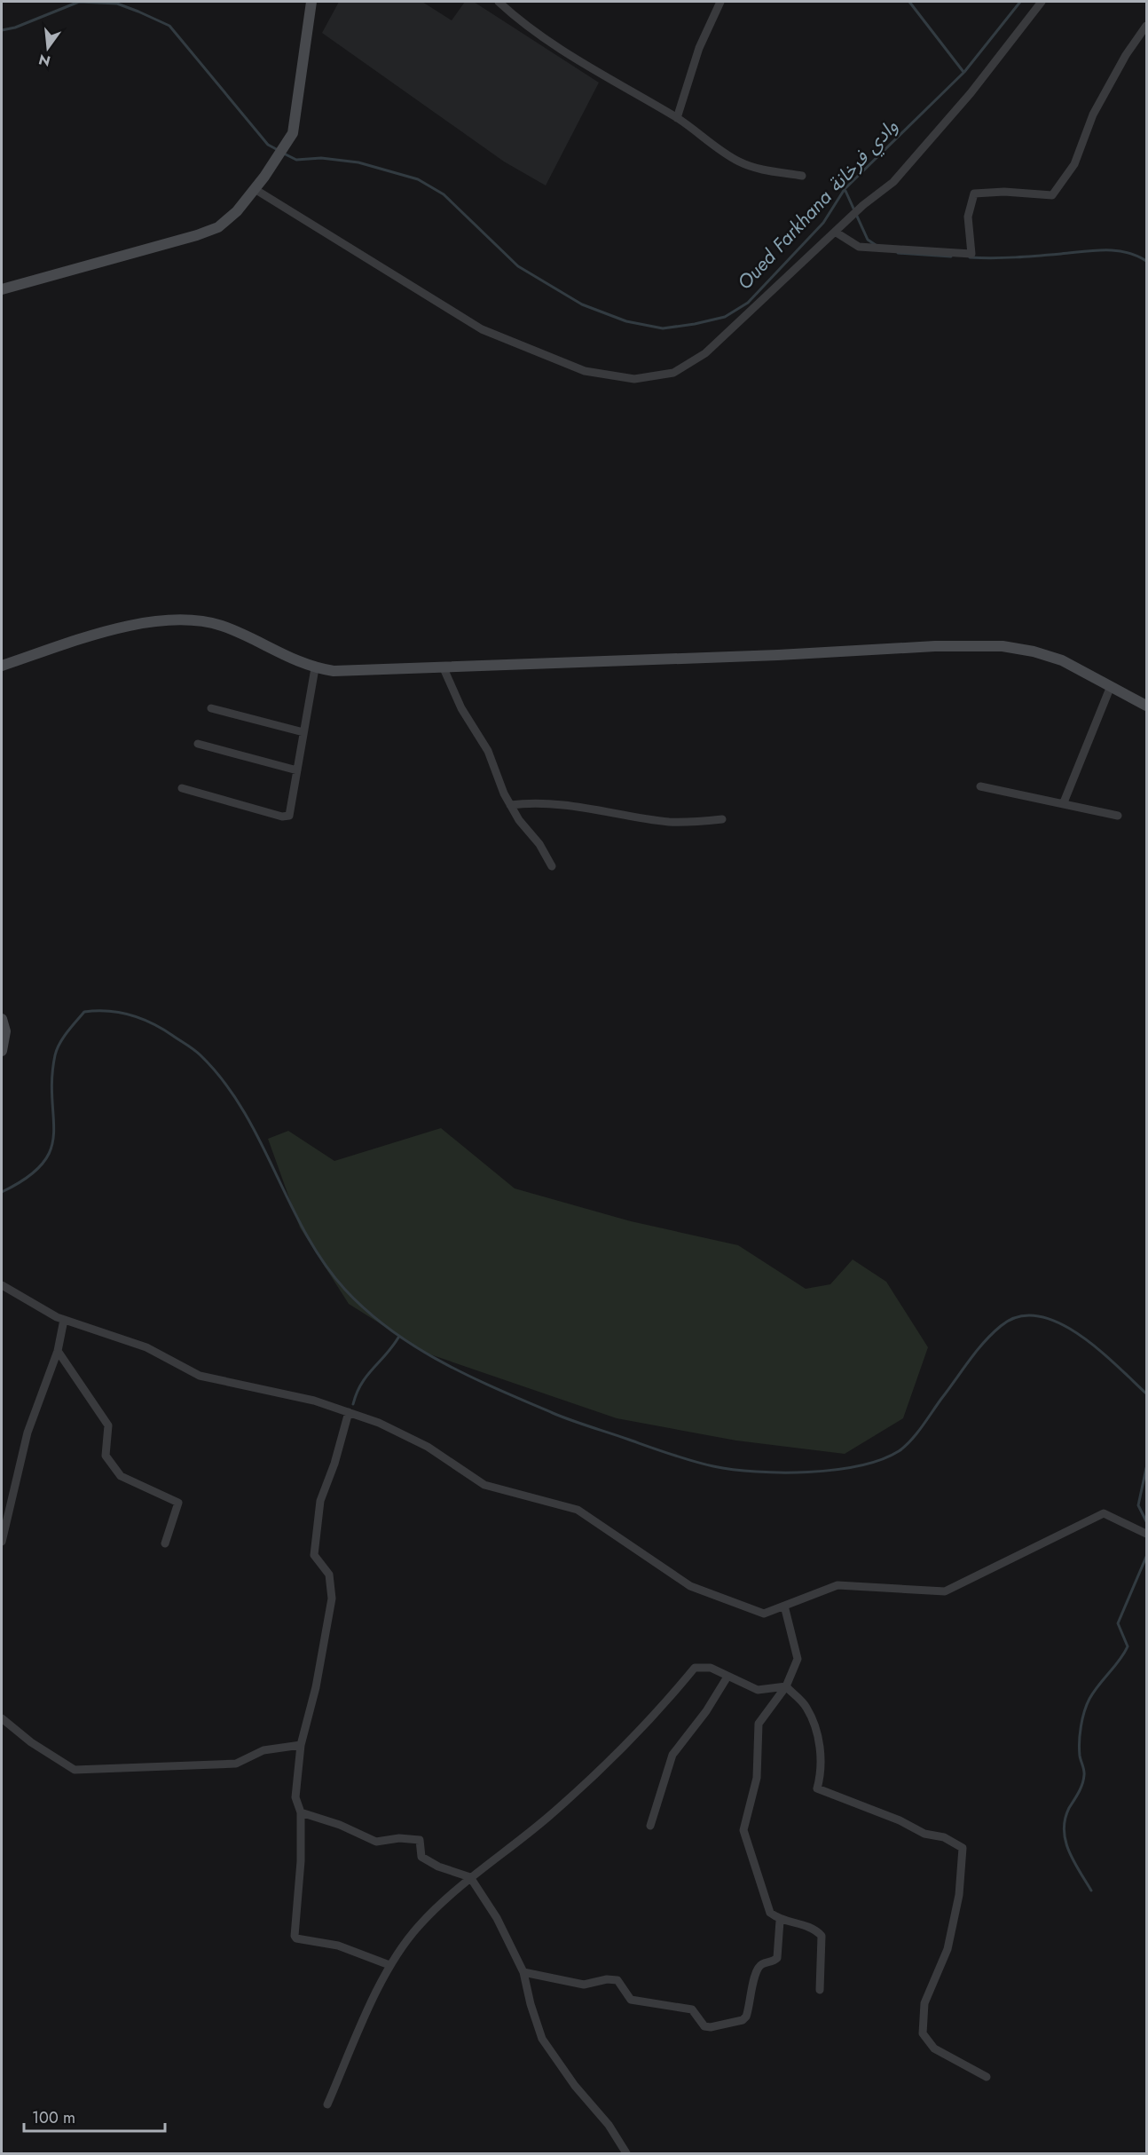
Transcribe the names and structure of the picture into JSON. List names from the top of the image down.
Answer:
{
  "water": ["Oued Farkhana وادي فرخانة"],
  "scale_bar": "100 m",
  "north": "bottom"
}
